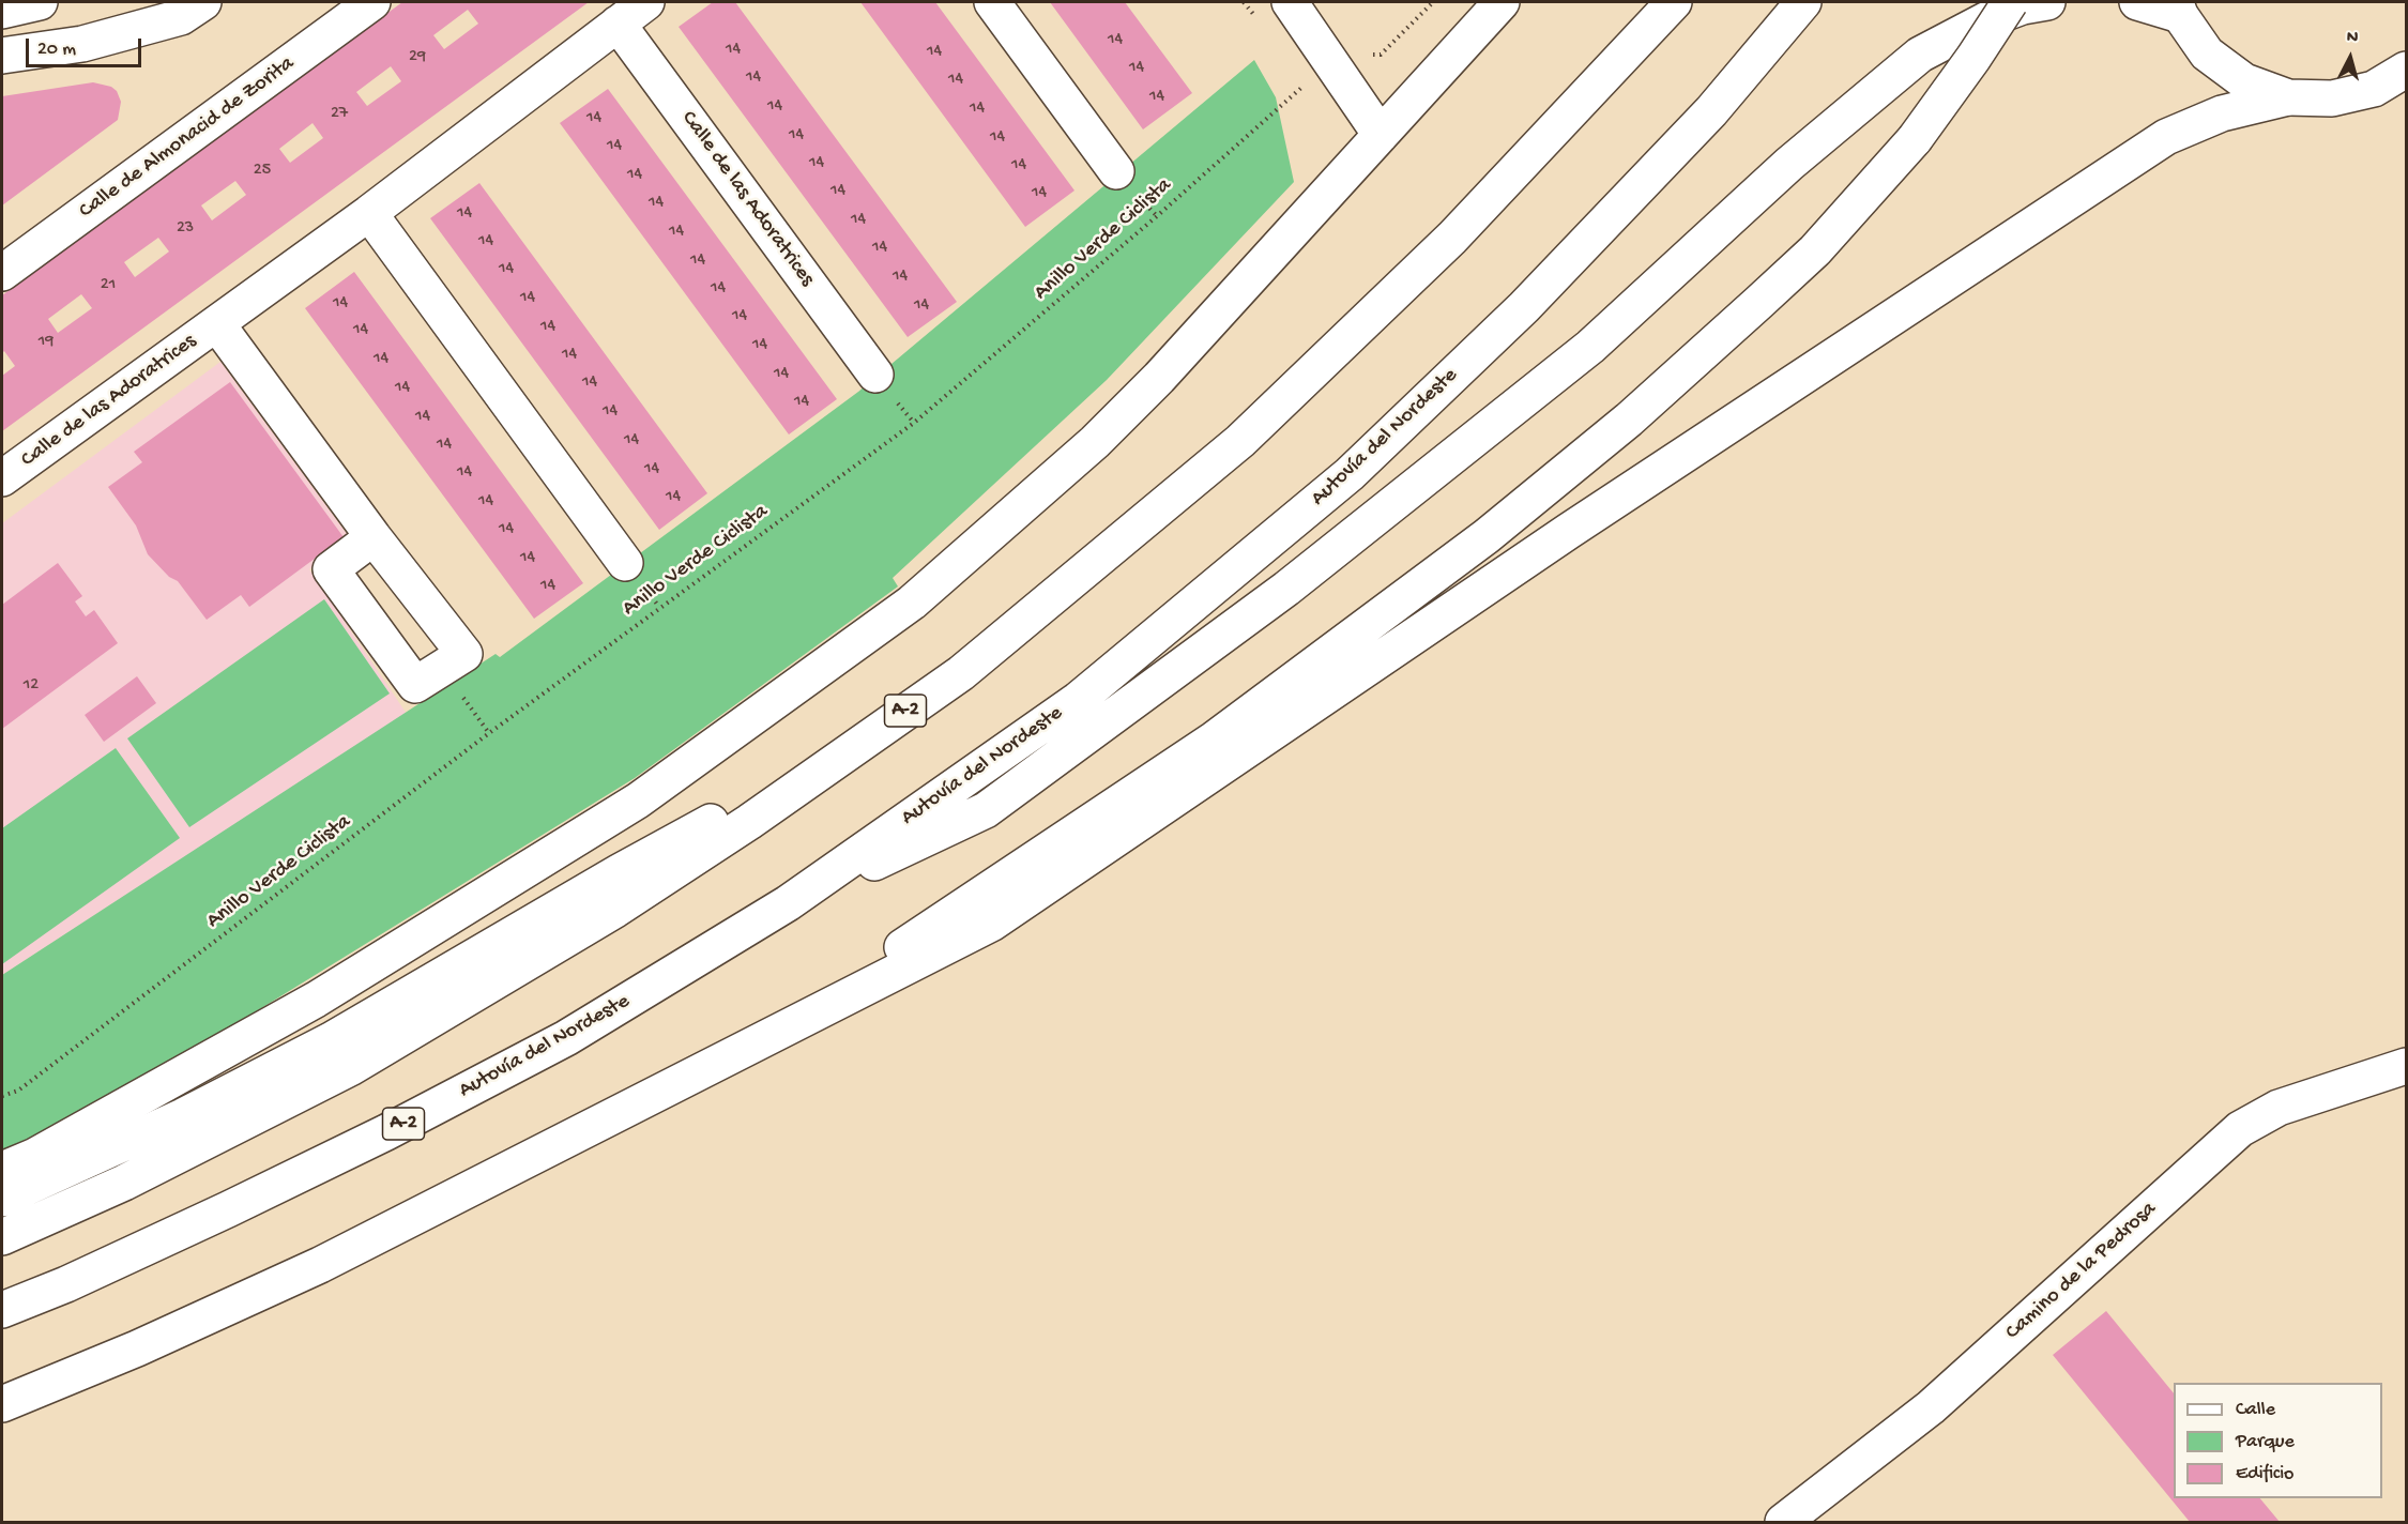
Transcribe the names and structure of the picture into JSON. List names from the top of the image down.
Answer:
{
  "streets": {
    "main road": [
      "Calle de Almonacid de Zorita",
      "Calle de las Adoratrices",
      "Autovía del Nordeste",
      "A-2",
      "Camino de la Pedrosa"
    ],
    "path": ["Anillo Verde Ciclista"]
  },
  "house_numbers": [
    "14",
    "14",
    "14",
    "29",
    "14",
    "14",
    "14",
    "14",
    "14",
    "14",
    "27",
    "14",
    "14",
    "14",
    "14",
    "14",
    "14",
    "25",
    "14",
    "14",
    "14",
    "14",
    "14",
    "14",
    "23",
    "14",
    "14",
    "14",
    "14",
    "14",
    "14",
    "21",
    "14",
    "14",
    "14",
    "14",
    "14",
    "14",
    "14",
    "19",
    "14",
    "14",
    "14",
    "14",
    "14",
    "14",
    "14",
    "14",
    "14",
    "14",
    "14",
    "14",
    "14",
    "14",
    "14",
    "14",
    "14",
    "14",
    "12"
  ],
  "legend": ["Calle", "Parque", "Edificio"],
  "scale_bar": "20 m",
  "north": "top"
}
